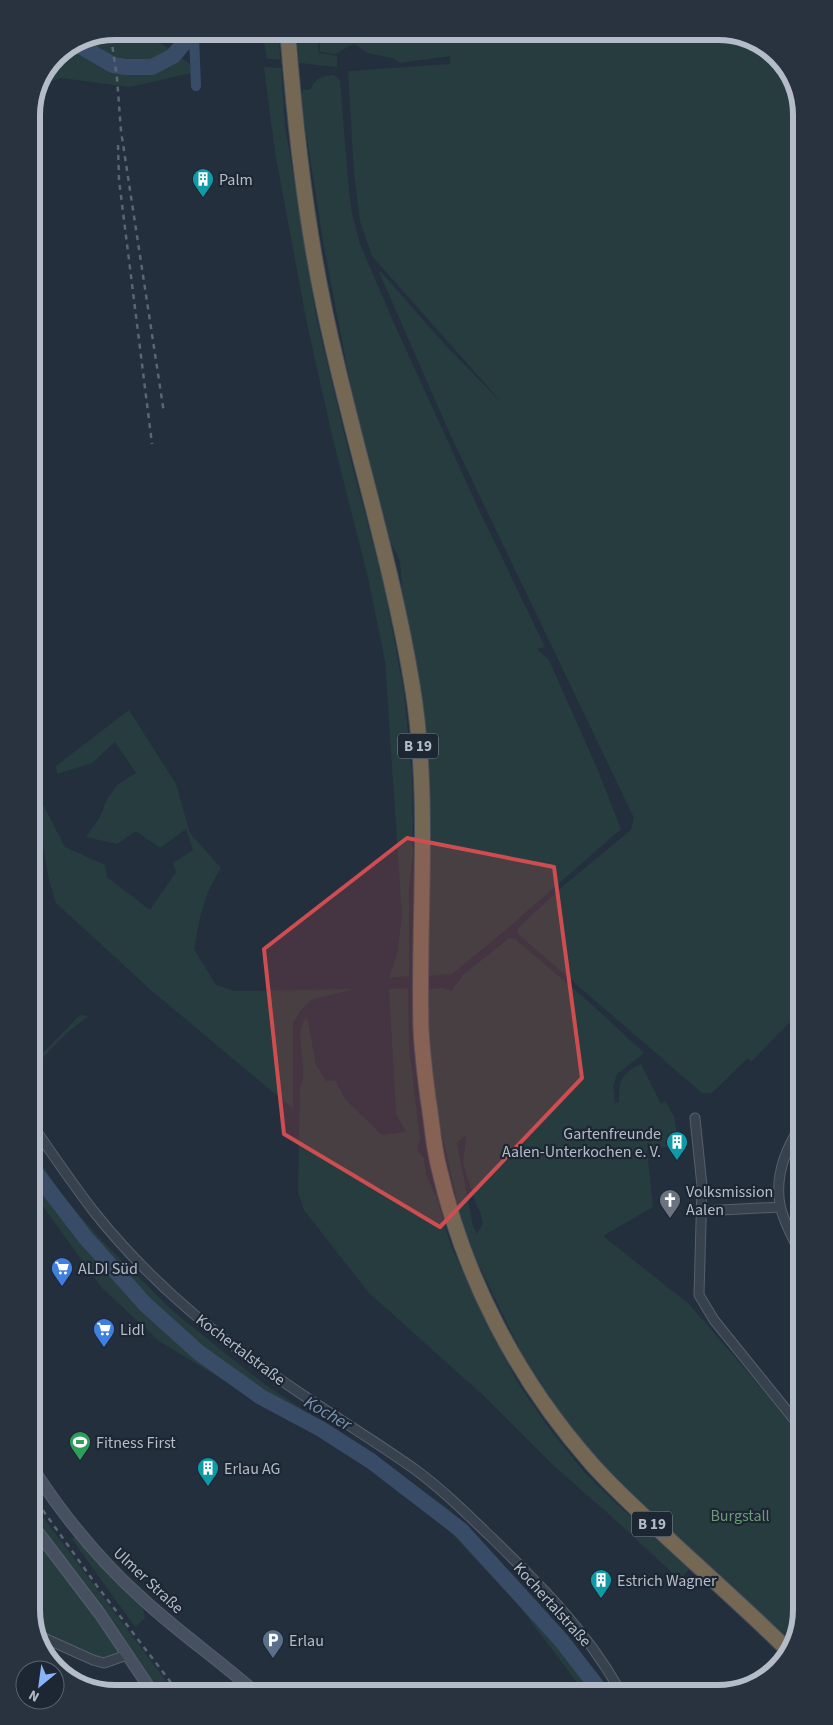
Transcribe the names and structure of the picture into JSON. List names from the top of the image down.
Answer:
{
  "streets": {
    "highway": ["B 19"],
    "street": ["Kochertalstraße", "Ulmer Straße"]
  },
  "water": ["Kocher"],
  "parks": ["Burgstall"],
  "places": {
    "building": [
      "Palm",
      "Gartenfreunde Aalen-Unterkochen e. V.",
      "Erlau AG",
      "Estrich Wagner"
    ],
    "church": ["Volksmission Aalen"],
    "supermarket": ["ALDI Süd", "Lidl"],
    "sports": ["Fitness First"],
    "parking": ["Erlau"]
  },
  "north": "bottom left"
}
